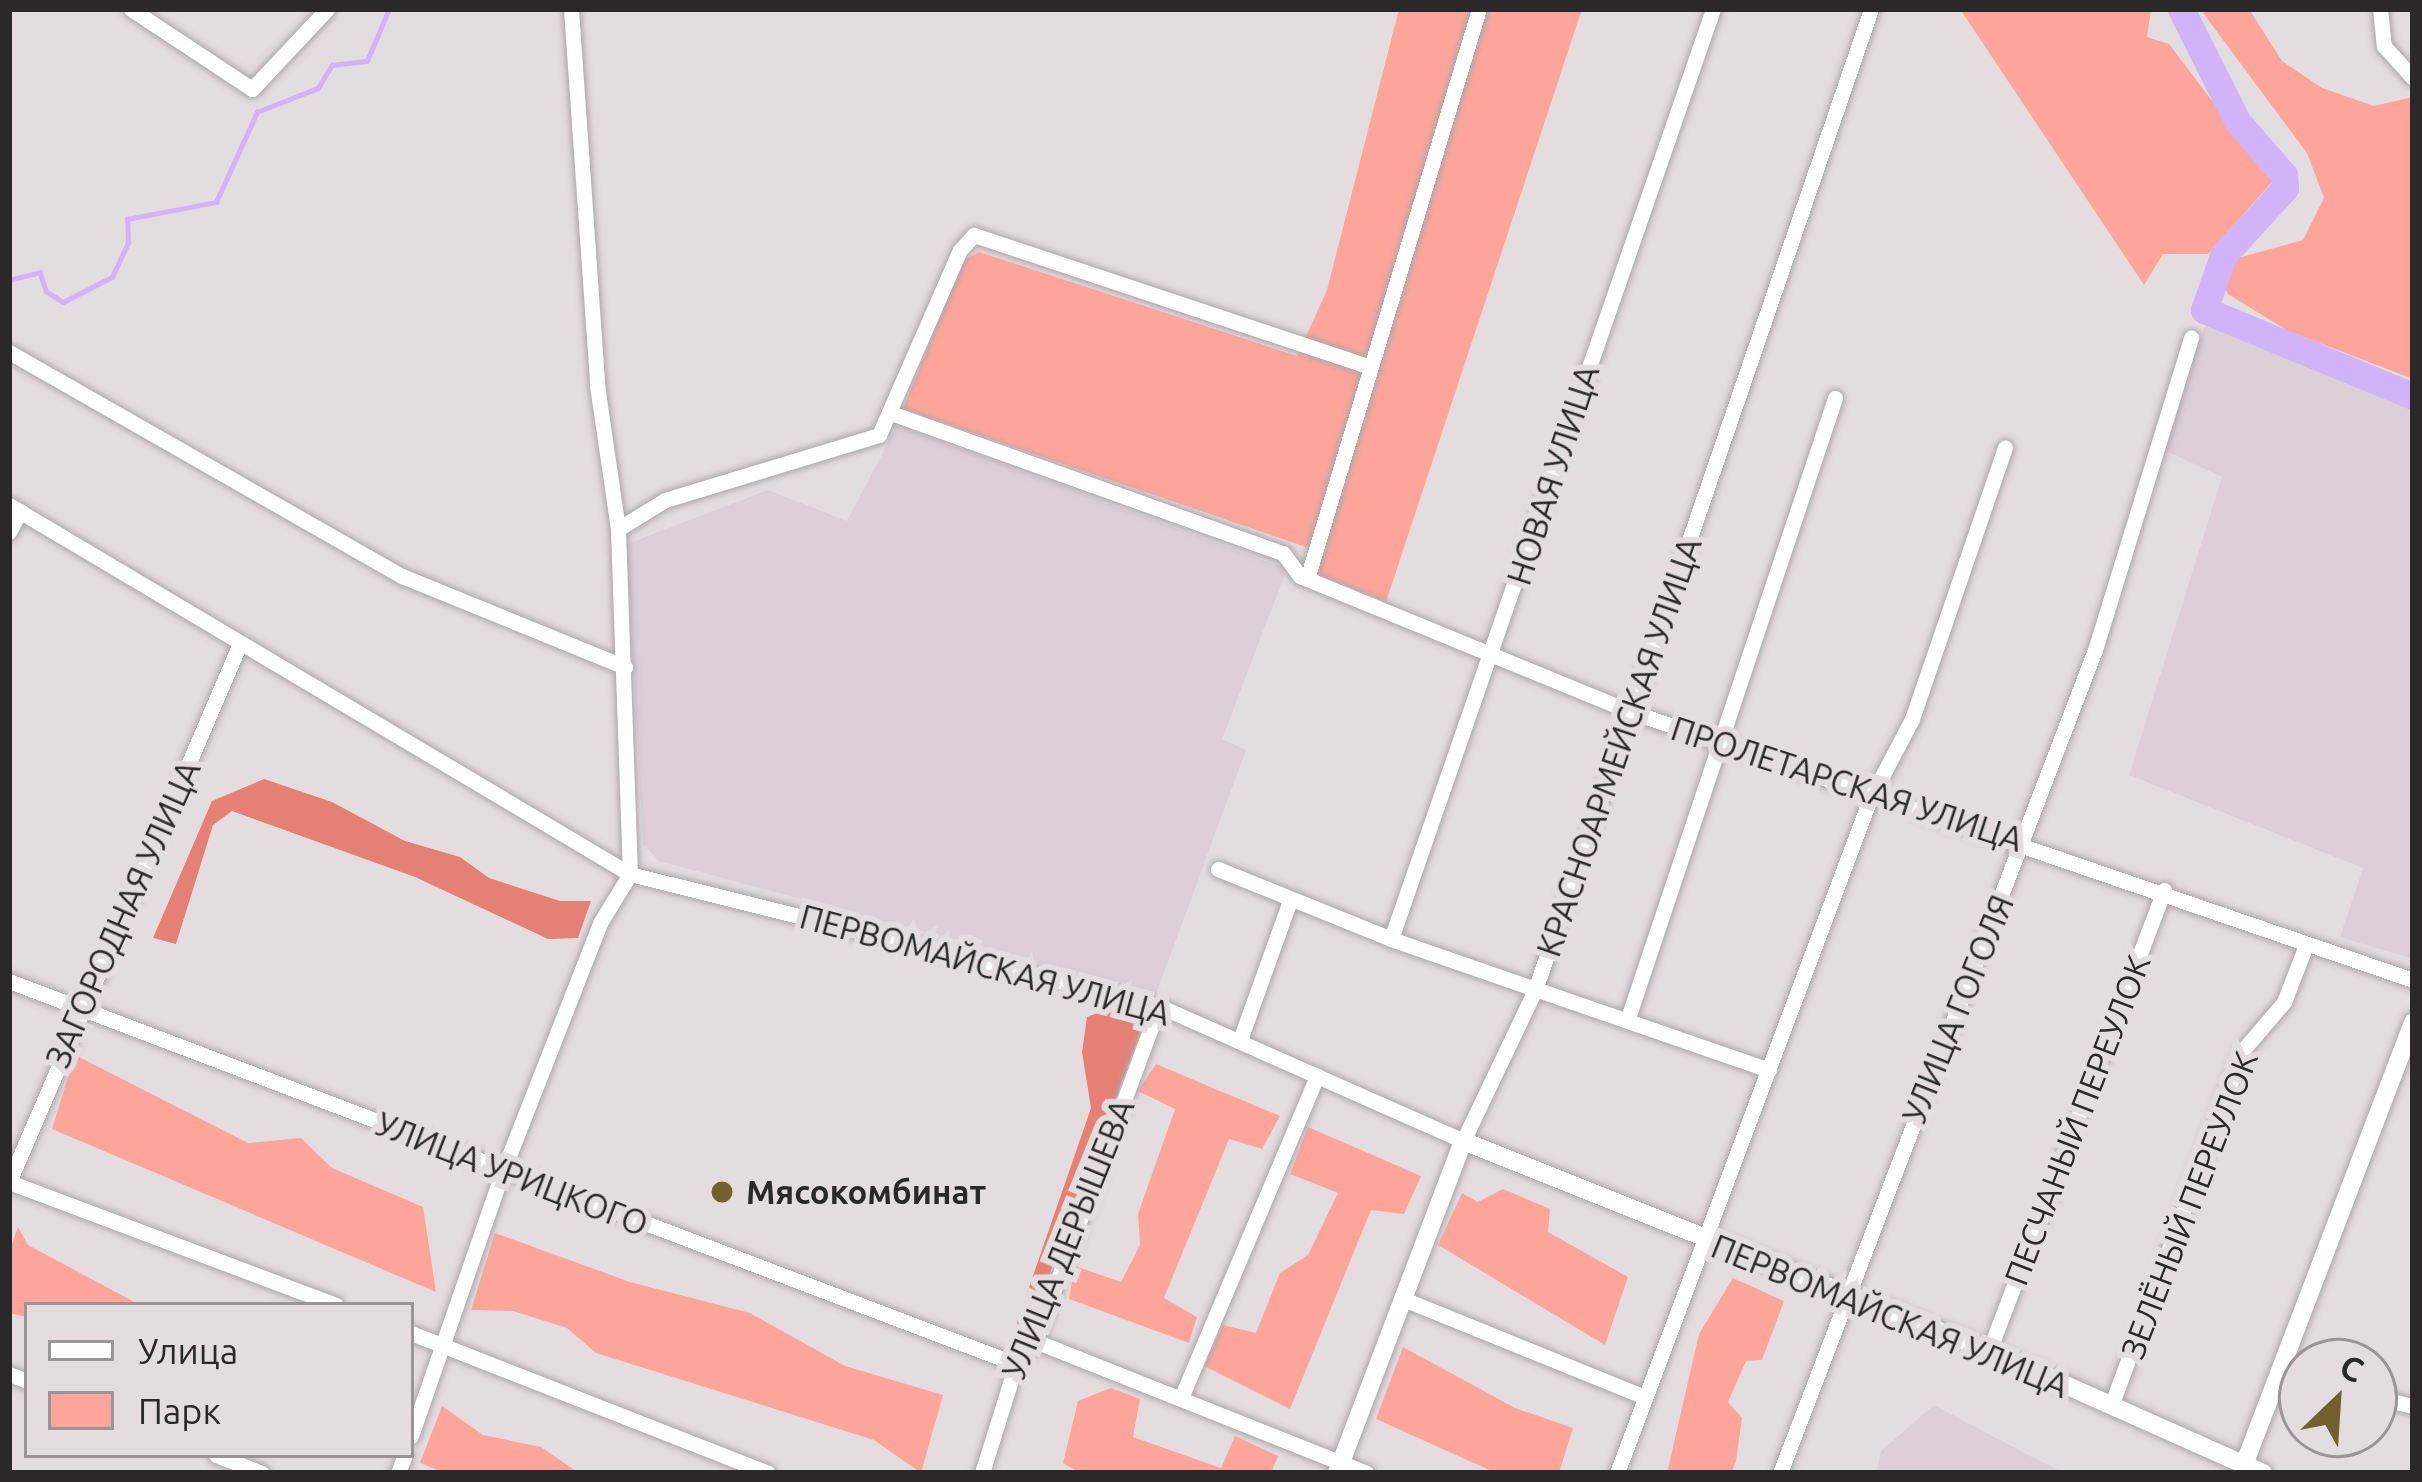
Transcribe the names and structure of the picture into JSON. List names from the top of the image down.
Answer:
{
  "streets": {
    "main road": ["КРАСНОАРМЕЙСКАЯ УЛИЦА", "ПЕРВОМАЙСКАЯ УЛИЦА"],
    "street": [
      "НОВАЯ УЛИЦА",
      "ПРОЛЕТАРСКАЯ УЛИЦА",
      "ЗАГОРОДНАЯ УЛИЦА",
      "УЛИЦА ГОГОЛЯ",
      "ПЕСЧАНЫЙ ПЕРЕУЛОК",
      "УЛИЦА УРИЦКОГО",
      "ЗЕЛЁНЫЙ ПЕРЕУЛОК",
      "УЛИЦА ДЕРЫШЕВА"
    ]
  },
  "crossings": [
    ["НОВАЯ УЛИЦА", "ПРОЛЕТАРСКАЯ УЛИЦА"],
    ["КРАСНОАРМЕЙСКАЯ УЛИЦА", "ПРОЛЕТАРСКАЯ УЛИЦА"],
    ["КРАСНОАРМЕЙСКАЯ УЛИЦА", "ПЕРВОМАЙСКАЯ УЛИЦА"],
    ["ПРОЛЕТАРСКАЯ УЛИЦА", "УЛИЦА ГОГОЛЯ"],
    ["ПРОЛЕТАРСКАЯ УЛИЦА", "ПЕСЧАНЫЙ ПЕРЕУЛОК"],
    ["ПРОЛЕТАРСКАЯ УЛИЦА", "ЗЕЛЁНЫЙ ПЕРЕУЛОК"],
    ["ЗАГОРОДНАЯ УЛИЦА", "ПЕРВОМАЙСКАЯ УЛИЦА"],
    ["ЗАГОРОДНАЯ УЛИЦА", "УЛИЦА УРИЦКОГО"],
    ["ПЕРВОМАЙСКАЯ УЛИЦА", "УЛИЦА ГОГОЛЯ"],
    ["ПЕРВОМАЙСКАЯ УЛИЦА", "ПЕСЧАНЫЙ ПЕРЕУЛОК"],
    ["ПЕРВОМАЙСКАЯ УЛИЦА", "ЗЕЛЁНЫЙ ПЕРЕУЛОК"],
    ["ПЕРВОМАЙСКАЯ УЛИЦА", "УЛИЦА ДЕРЫШЕВА"],
    ["УЛИЦА УРИЦКОГО", "УЛИЦА ДЕРЫШЕВА"]
  ],
  "places": ["Мясокомбинат"],
  "legend": ["Улица", "Парк"],
  "north": "top right"
}
